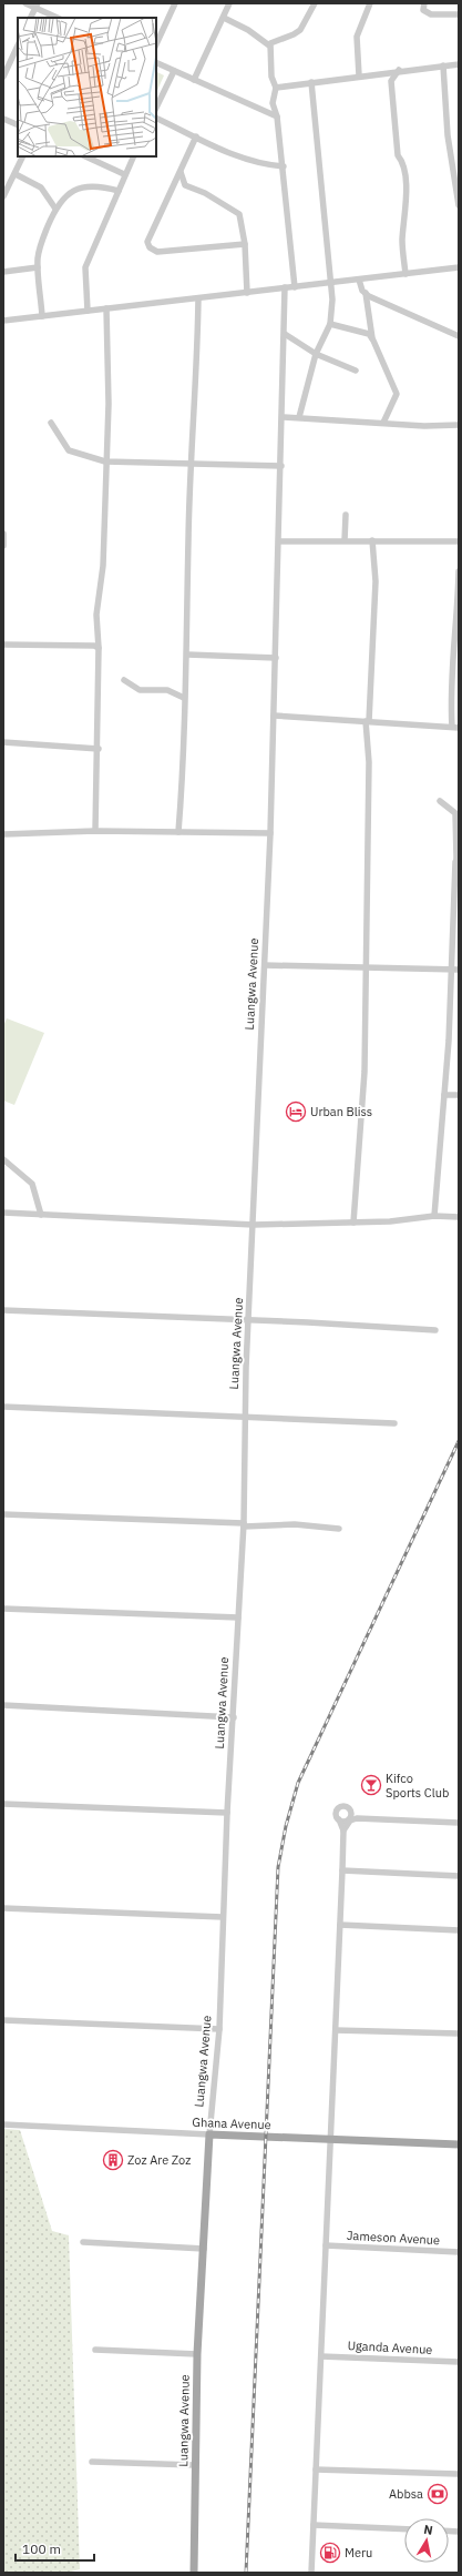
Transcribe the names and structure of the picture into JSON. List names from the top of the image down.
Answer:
{
  "streets": {
    "main road": ["Luangwa Avenue", "Ghana Avenue"],
    "street": ["Jameson Avenue", "Uganda Avenue"]
  },
  "crossings": [
    ["Luangwa Avenue", "Ghana Avenue"]
  ],
  "places": {
    "hotel": ["Urban Bliss"],
    "bar": ["Kifco Sports Club"],
    "building": ["Zoz Are Zoz"],
    "bank": ["Abbsa"],
    "fuel station": ["Meru"]
  },
  "scale_bar": "100 m",
  "north": "top"
}
